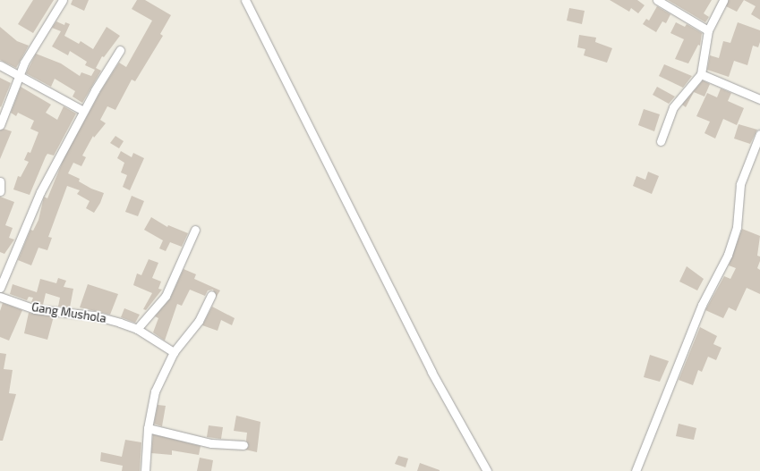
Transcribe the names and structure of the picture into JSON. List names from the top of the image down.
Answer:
{
  "streets": {
    "street": ["Gang Mushola"]
  }
}
